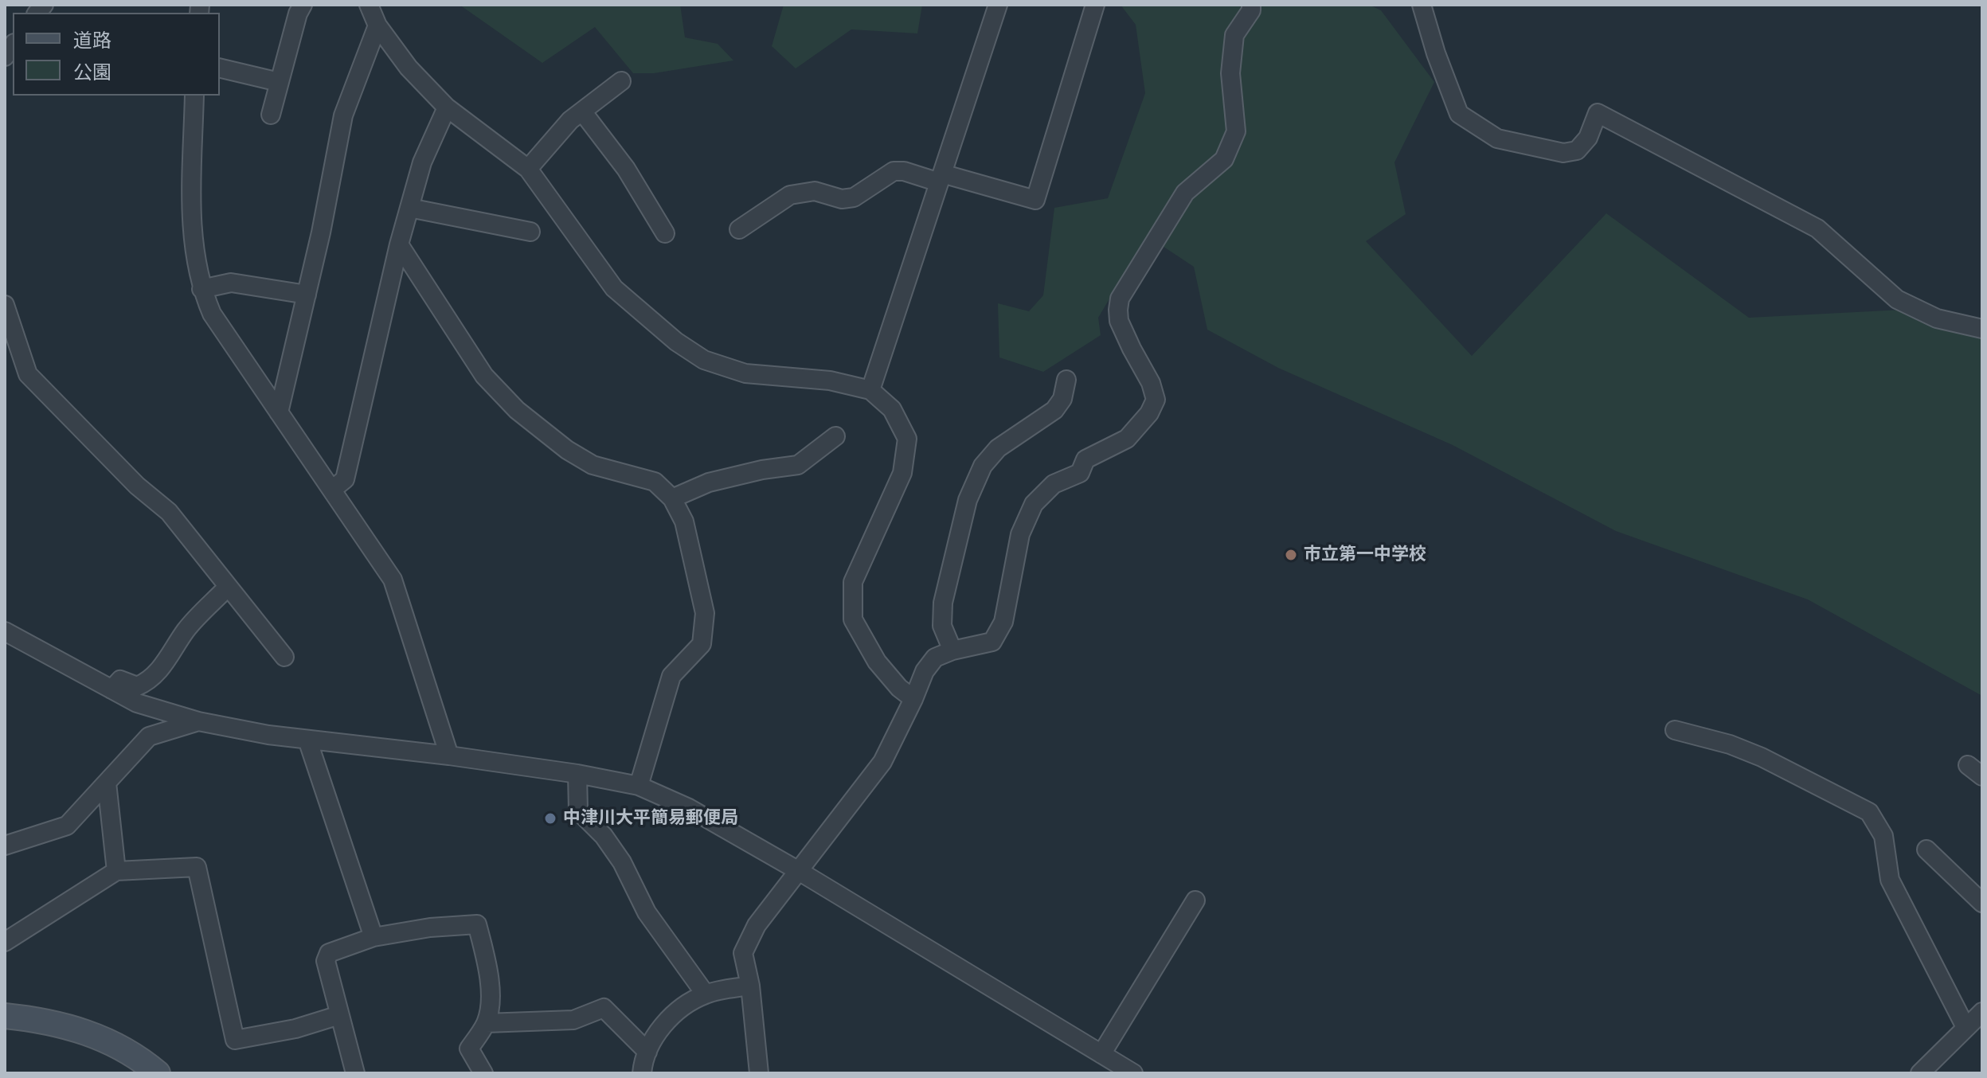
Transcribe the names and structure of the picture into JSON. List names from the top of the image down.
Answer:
{
  "places": ["市立第一中学校", "中津川大平簡易郵便局"],
  "legend": ["道路", "公園"]
}
